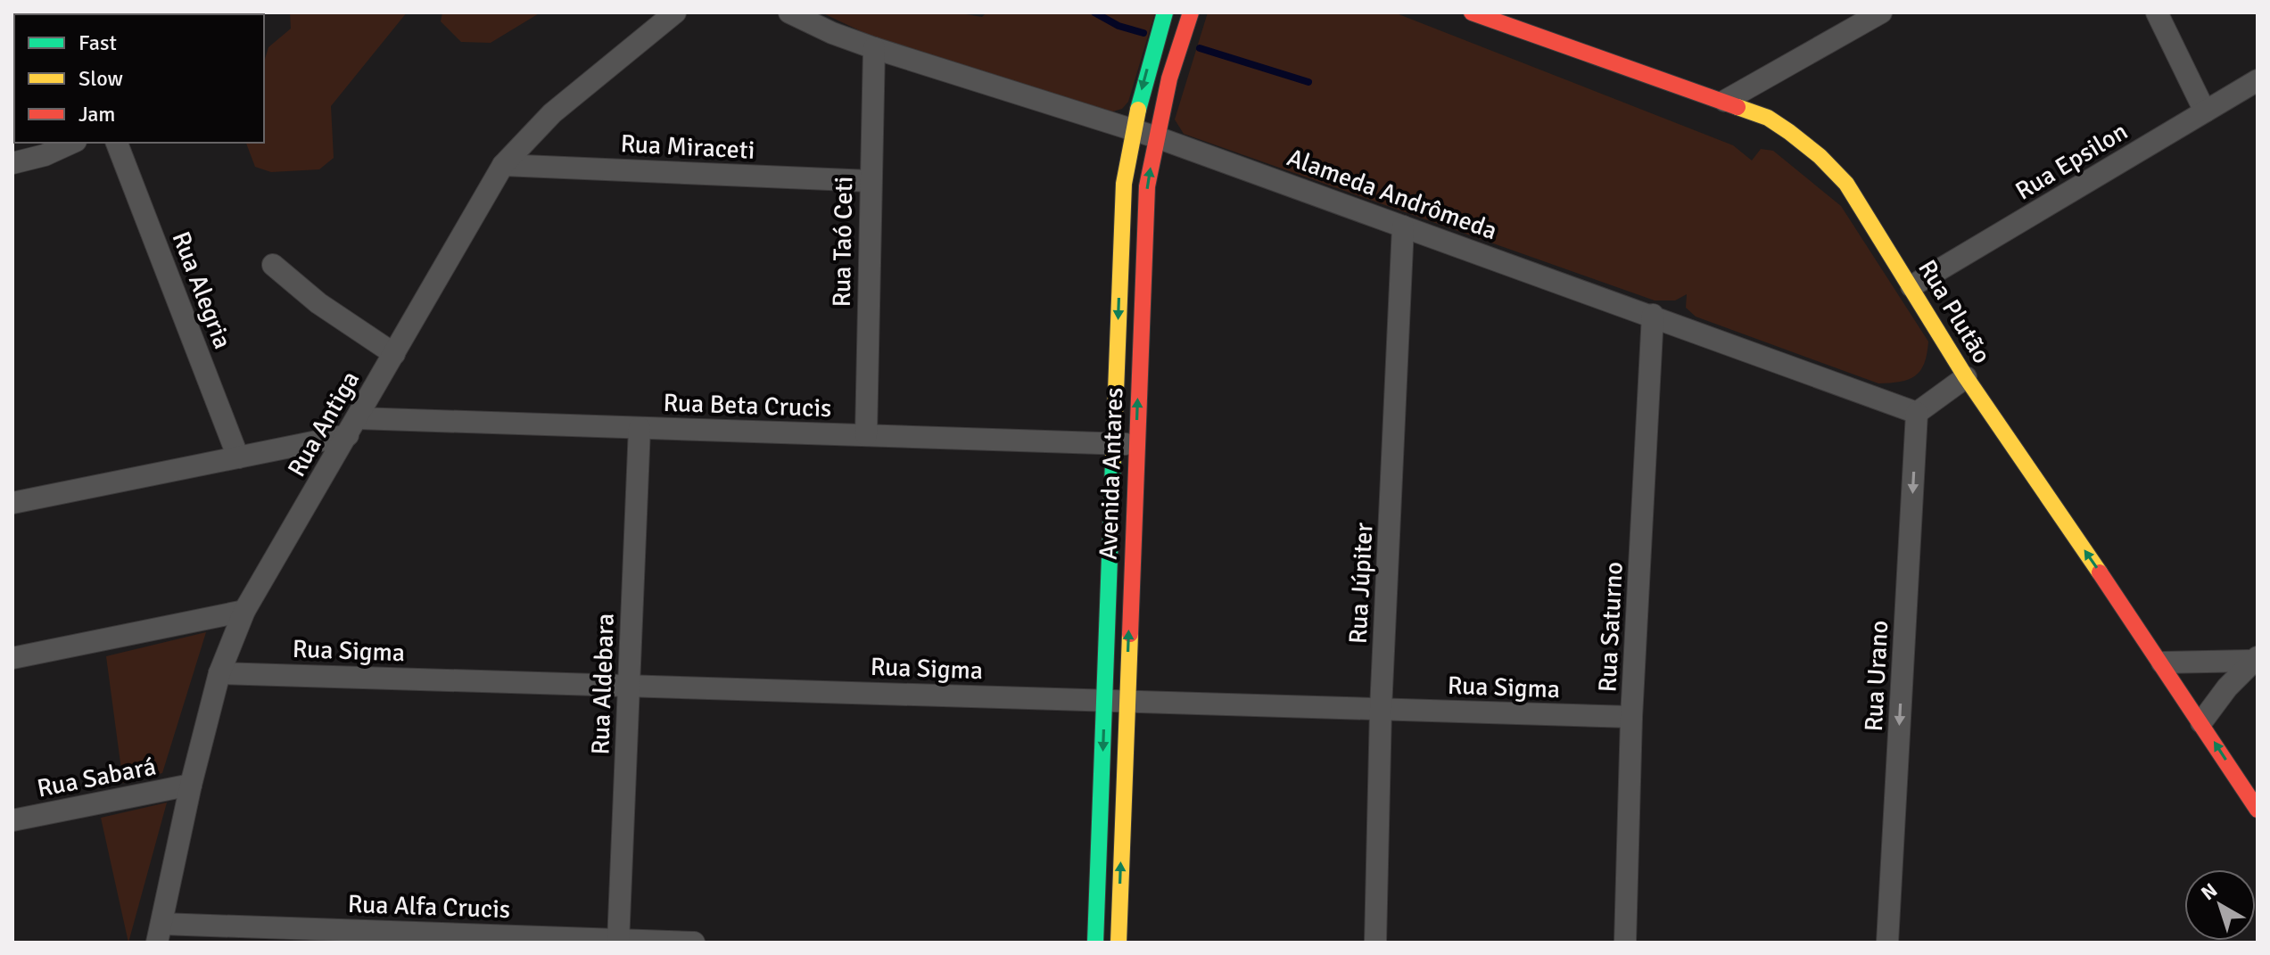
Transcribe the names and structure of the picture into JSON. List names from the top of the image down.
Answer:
{
  "streets": {
    "main road": ["Rua Plutão", "Avenida Antares"],
    "street": [
      "Rua Miraceti",
      "Rua Epsilon",
      "Alameda Andrômeda",
      "Rua Taó Ceti",
      "Rua Alegria",
      "Rua Beta Crucis",
      "Rua Antiga",
      "Rua Júpiter",
      "Rua Saturno",
      "Rua Sigma",
      "Rua Urano",
      "Rua Aldebara",
      "Rua Sabará",
      "Rua Alfa Crucis"
    ]
  },
  "crossings": [
    ["Rua Miraceti", "Rua Taó Ceti"],
    ["Rua Miraceti", "Rua Antiga"],
    ["Rua Epsilon", "Rua Plutão"],
    ["Alameda Andrômeda", "Rua Taó Ceti"],
    ["Alameda Andrômeda", "Avenida Antares"],
    ["Alameda Andrômeda", "Rua Júpiter"],
    ["Alameda Andrômeda", "Rua Saturno"],
    ["Alameda Andrômeda", "Rua Urano"],
    ["Rua Taó Ceti", "Rua Beta Crucis"],
    ["Rua Alegria", "Rua Beta Crucis"],
    ["Rua Beta Crucis", "Rua Antiga"],
    ["Rua Beta Crucis", "Avenida Antares"],
    ["Rua Beta Crucis", "Rua Aldebara"],
    ["Rua Antiga", "Rua Sigma"],
    ["Rua Antiga", "Rua Sabará"],
    ["Rua Antiga", "Rua Alfa Crucis"],
    ["Avenida Antares", "Rua Sigma"],
    ["Rua Júpiter", "Rua Sigma"],
    ["Rua Saturno", "Rua Sigma"],
    ["Rua Sigma", "Rua Aldebara"],
    ["Rua Aldebara", "Rua Alfa Crucis"]
  ],
  "one_way": ["Rua Plutão", "Rua Urano"],
  "legend": ["Fast", "Slow", "Jam"],
  "north": "top left"
}
